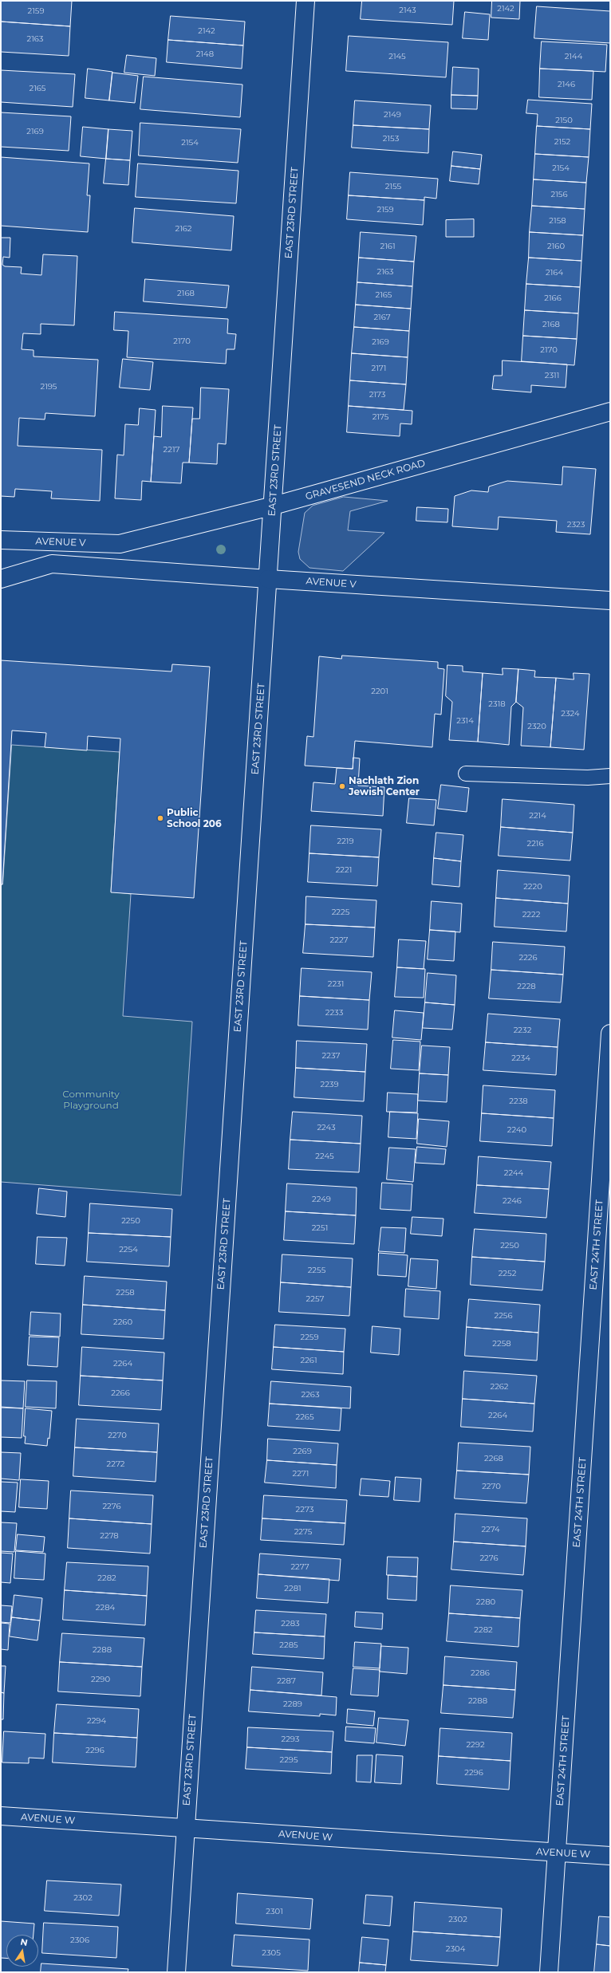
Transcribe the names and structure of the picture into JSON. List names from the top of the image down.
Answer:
{
  "streets": {
    "street": [
      "EAST 23RD STREET",
      "GRAVESEND NECK ROAD",
      "AVENUE V",
      "EAST 24TH STREET",
      "AVENUE W"
    ]
  },
  "crossings": [
    ["EAST 23RD STREET", "GRAVESEND NECK ROAD"],
    ["EAST 23RD STREET", "AVENUE V"],
    ["EAST 23RD STREET", "AVENUE W"],
    ["GRAVESEND NECK ROAD", "AVENUE V"],
    ["EAST 24TH STREET", "AVENUE W"]
  ],
  "parks": ["Community Playground"],
  "places": ["Nachlath Zion Jewish Center", "Public School 206"],
  "house_numbers": [
    "2142",
    "2143",
    "2159",
    "2142",
    "2163",
    "2148",
    "2145",
    "2144",
    "2146",
    "2165",
    "2149",
    "2150",
    "2169",
    "2153",
    "2152",
    "2154",
    "2154",
    "2155",
    "2156",
    "2159",
    "2158",
    "2162",
    "2161",
    "2160",
    "2163",
    "2164",
    "2168",
    "2165",
    "2166",
    "2167",
    "2168",
    "2170",
    "2169",
    "2170",
    "2171",
    "2311",
    "2195",
    "2173",
    "2175",
    "2217",
    "2323",
    "2201",
    "2318",
    "2324",
    "2314",
    "2320",
    "2214",
    "2219",
    "2216",
    "2221",
    "2220",
    "2225",
    "2222",
    "2227",
    "2226",
    "2231",
    "2228",
    "2233",
    "2232",
    "2237",
    "2234",
    "2239",
    "2238",
    "2243",
    "2240",
    "2245",
    "2244",
    "2249",
    "2246",
    "2250",
    "2251",
    "2250",
    "2254",
    "2255",
    "2252",
    "2258",
    "2257",
    "2256",
    "2260",
    "2259",
    "2258",
    "2261",
    "2264",
    "2262",
    "2266",
    "2263",
    "2264",
    "2265",
    "2270",
    "2269",
    "2268",
    "2272",
    "2271",
    "2270",
    "2276",
    "2273",
    "2274",
    "2275",
    "2278",
    "2276",
    "2277",
    "2282",
    "2281",
    "2280",
    "2284",
    "2283",
    "2282",
    "2285",
    "2288",
    "2286",
    "2290",
    "2287",
    "2288",
    "2289",
    "2294",
    "2293",
    "2292",
    "2296",
    "2295",
    "2296",
    "2302",
    "2301",
    "2302",
    "2306",
    "2304",
    "2305"
  ],
  "north": "top"
}
